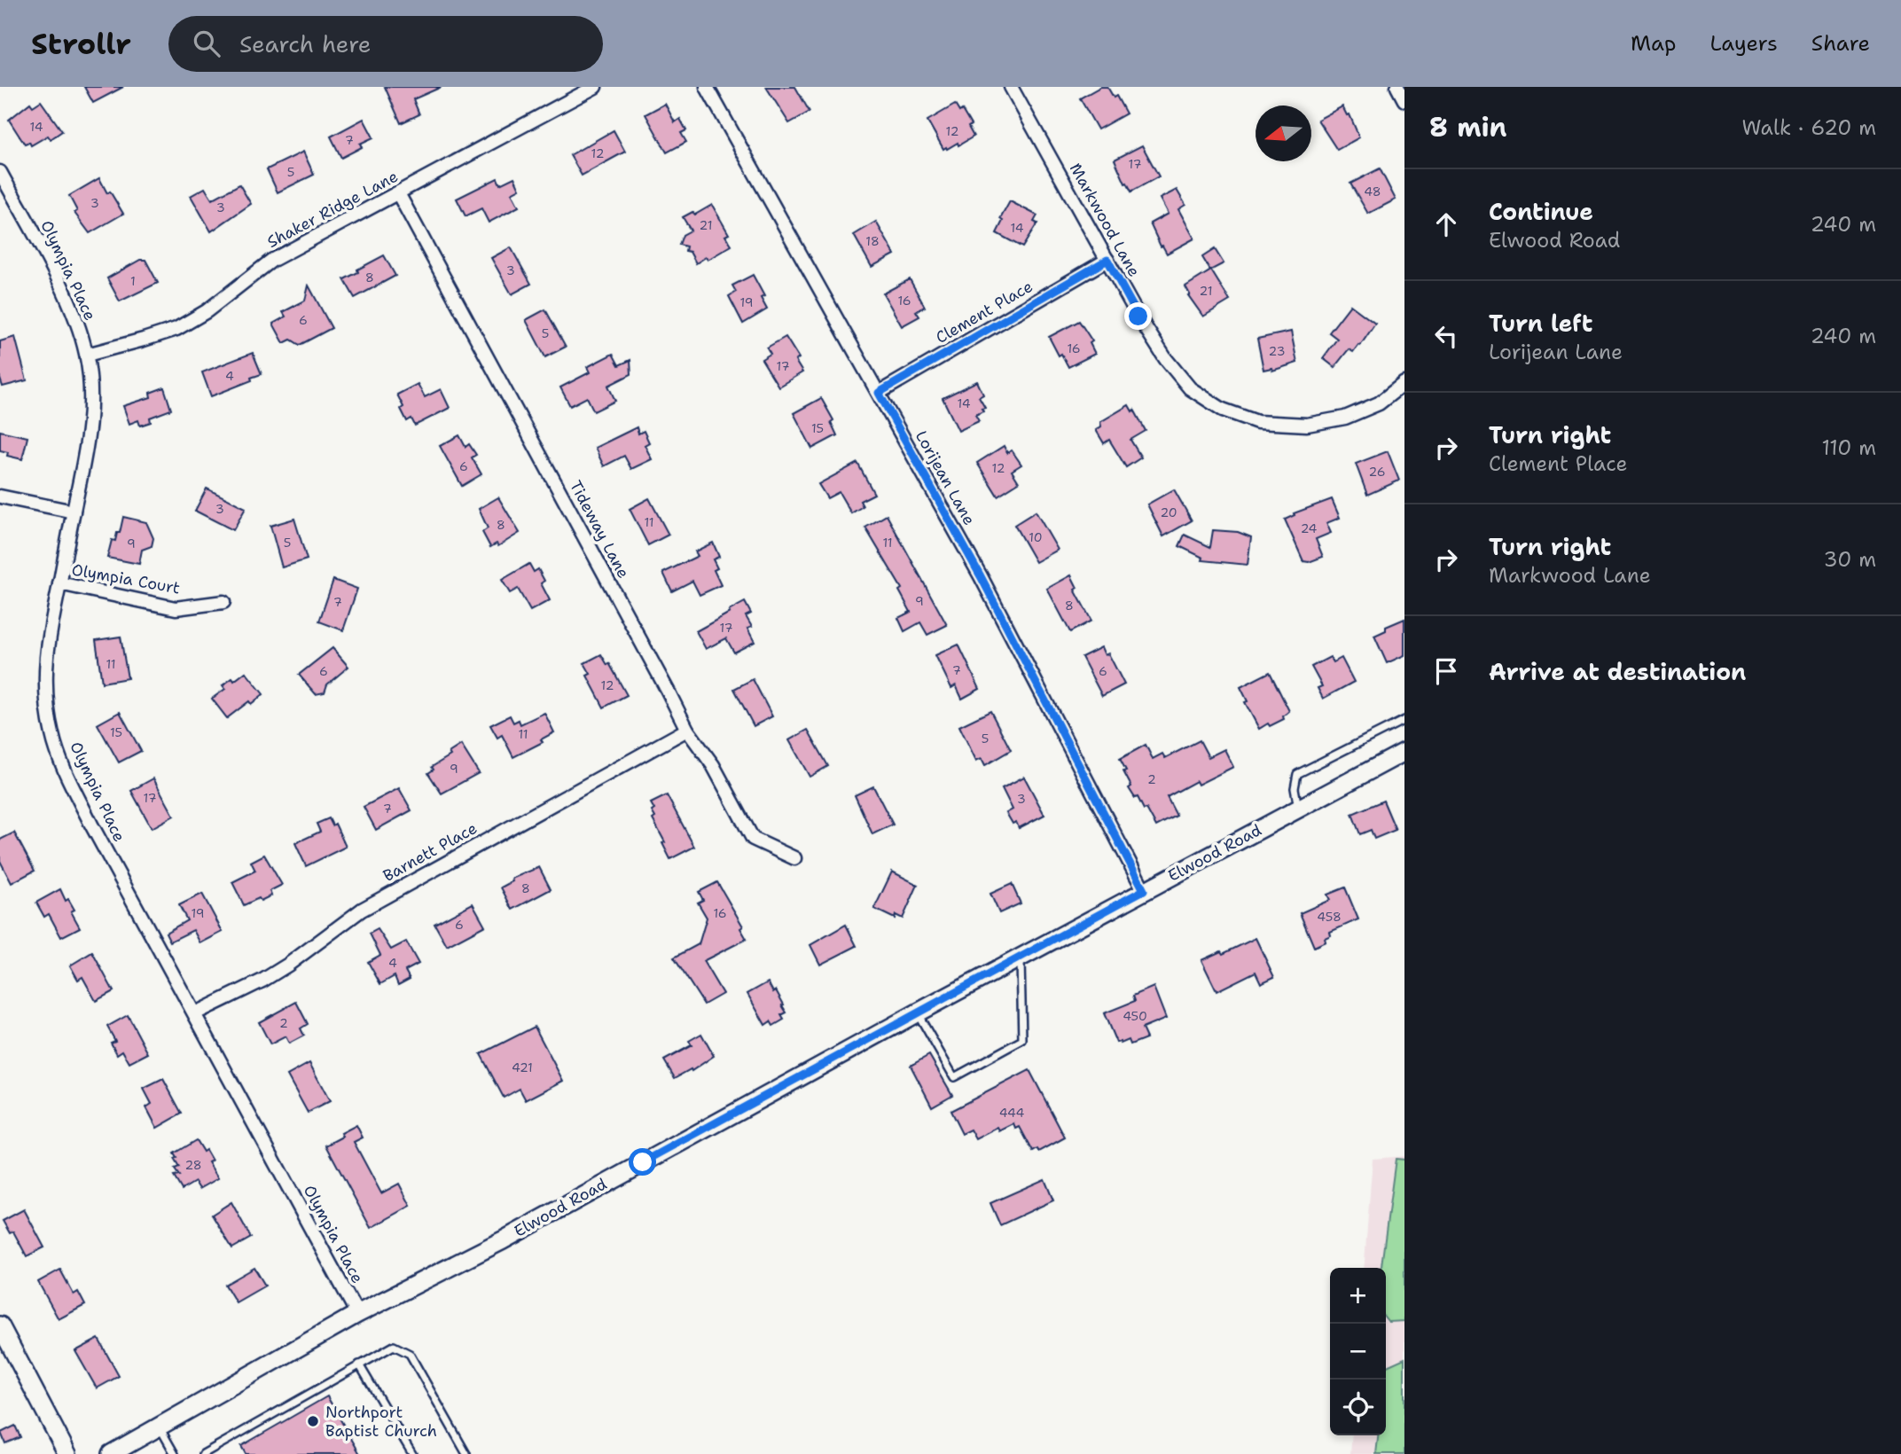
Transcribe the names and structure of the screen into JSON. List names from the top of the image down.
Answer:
{
  "streets": {
    "main road": ["Elwood Road"],
    "street": [
      "Shaker Ridge Lane",
      "Markwood Lane",
      "Olympia Place",
      "Clement Place",
      "Lorijean Lane",
      "Tideway Lane",
      "Olympia Court",
      "Barnett Place"
    ]
  },
  "crossings": [
    ["Shaker Ridge Lane", "Olympia Place"],
    ["Shaker Ridge Lane", "Tideway Lane"],
    ["Markwood Lane", "Clement Place"],
    ["Olympia Place", "Olympia Court"],
    ["Olympia Place", "Barnett Place"],
    ["Olympia Place", "Elwood Road"],
    ["Clement Place", "Lorijean Lane"],
    ["Lorijean Lane", "Elwood Road"],
    ["Tideway Lane", "Barnett Place"]
  ],
  "places": ["Northport Baptist Church"],
  "house_numbers": [
    "14",
    "12",
    "7",
    "12",
    "17",
    "5",
    "48",
    "3",
    "3",
    "21",
    "14",
    "18",
    "3",
    "8",
    "1",
    "21",
    "16",
    "19",
    "6",
    "5",
    "16",
    "23",
    "17",
    "4",
    "14",
    "15",
    "6",
    "12",
    "26",
    "3",
    "20",
    "11",
    "8",
    "24",
    "10",
    "5",
    "11",
    "9",
    "9",
    "7",
    "8",
    "17",
    "11",
    "7",
    "6",
    "6",
    "12",
    "15",
    "11",
    "5",
    "9",
    "2",
    "17",
    "3",
    "7",
    "8",
    "19",
    "16",
    "458",
    "6",
    "4",
    "450",
    "2",
    "421",
    "444",
    "28"
  ],
  "north": "left",
  "page": {
    "header": "Strollr",
    "search": "Search here",
    "nav": ["Map", "Layers", "Share"],
    "heading": ["8 min", "Walk · 620 m"],
    "list": [
      ["Continue", "Elwood Road", "240 m"],
      ["Turn left", "Lorijean Lane", "240 m"],
      ["Turn right", "Clement Place", "110 m"],
      ["Turn right", "Markwood Lane", "30 m"],
      "Arrive at destination"
    ],
    "map_buttons": ["+", "−"]
  }
}
